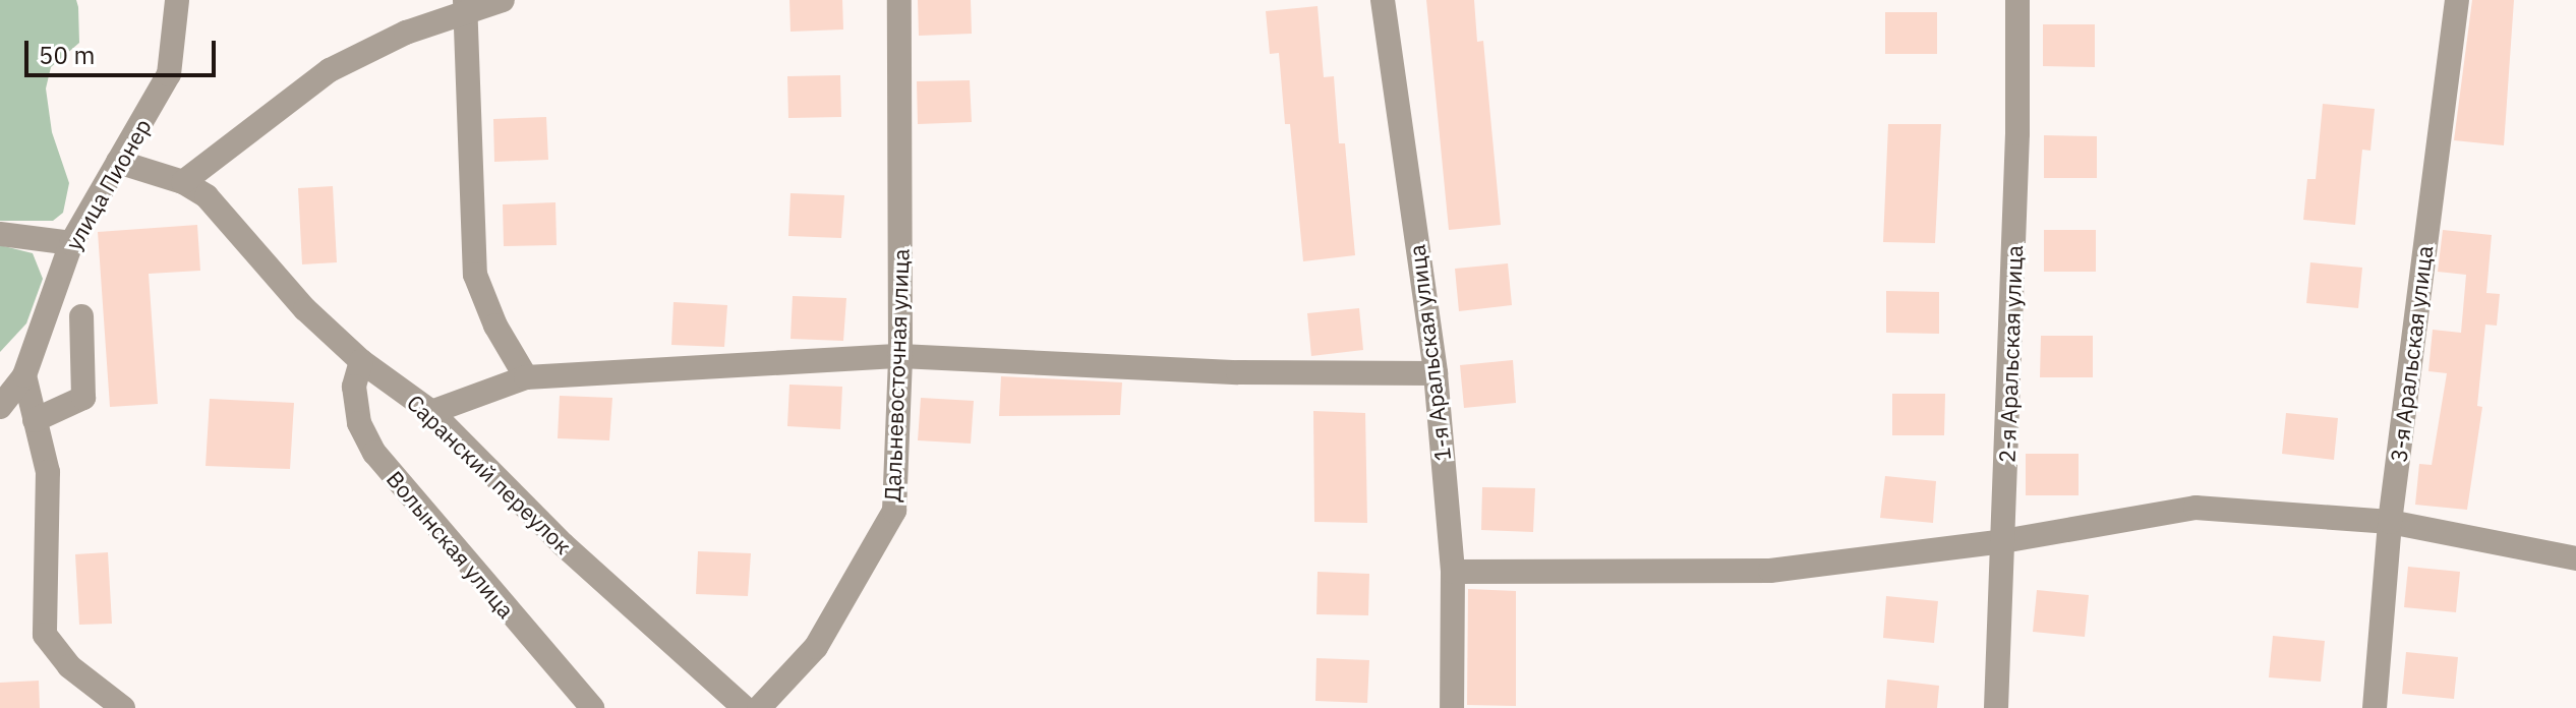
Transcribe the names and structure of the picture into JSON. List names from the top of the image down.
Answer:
{
  "streets": {
    "street": [
      "улица Пионер",
      "1-я Аральская улица",
      "2-я Аральская улица",
      "3-я Аральская улица",
      "Дальневосточная улица",
      "Саранский переулок",
      "Волынская улица"
    ]
  },
  "crossings": [
    ["улица Пионер", "Саранский переулок"],
    ["Саранский переулок", "Волынская улица"]
  ],
  "scale_bar": "50 m"
}
